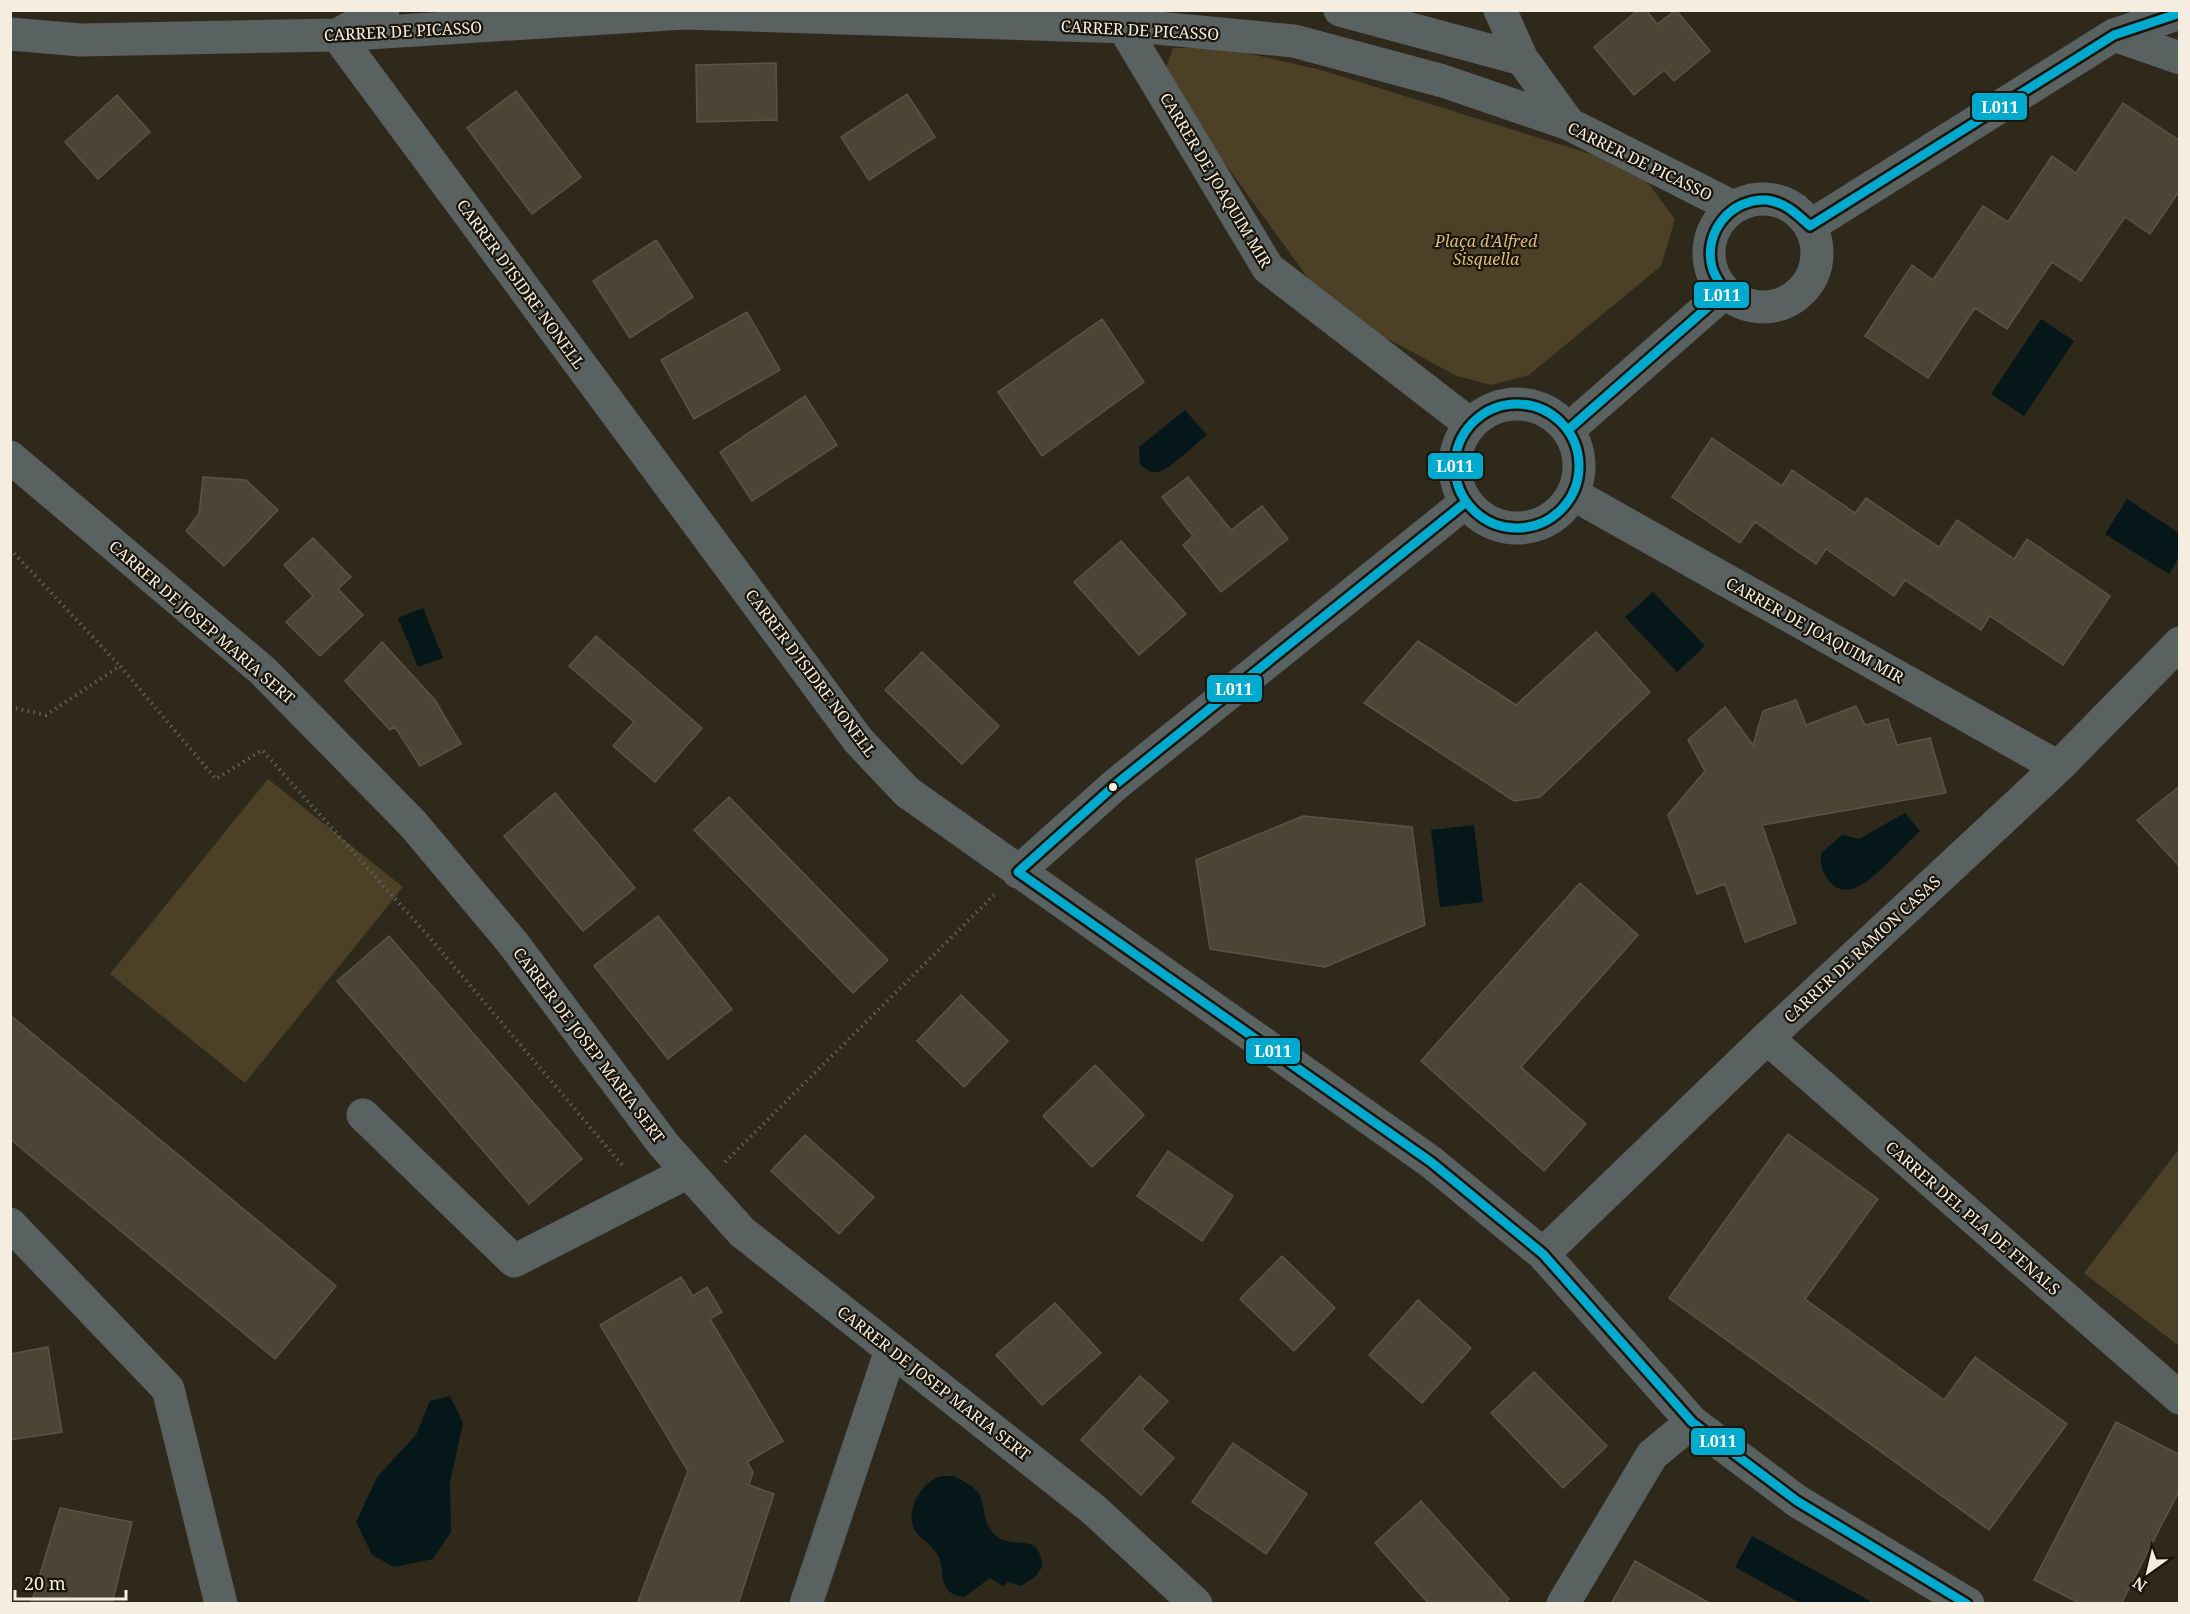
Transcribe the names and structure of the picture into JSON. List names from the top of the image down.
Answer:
{
  "streets": {
    "street": [
      "CARRER DE PICASSO",
      "CARRER DE JOAQUIM MIR",
      "CARRER D'ISIDRE NONELL",
      "CARRER DE JOSEP MARIA SERT",
      "CARRER DE RAMON CASAS",
      "CARRER DEL PLA DE FENALS"
    ]
  },
  "crossings": [
    ["CARRER DE PICASSO", "CARRER DE JOAQUIM MIR"],
    ["CARRER DE PICASSO", "CARRER D'ISIDRE NONELL"],
    ["CARRER DE JOAQUIM MIR", "CARRER DE RAMON CASAS"],
    ["CARRER D'ISIDRE NONELL", "CARRER DE RAMON CASAS"],
    ["CARRER DE RAMON CASAS", "CARRER DEL PLA DE FENALS"]
  ],
  "parks": ["Plaça d'Alfred Sisquella"],
  "lines": ["transit line L011"],
  "scale_bar": "20 m",
  "north": "bottom left"
}
